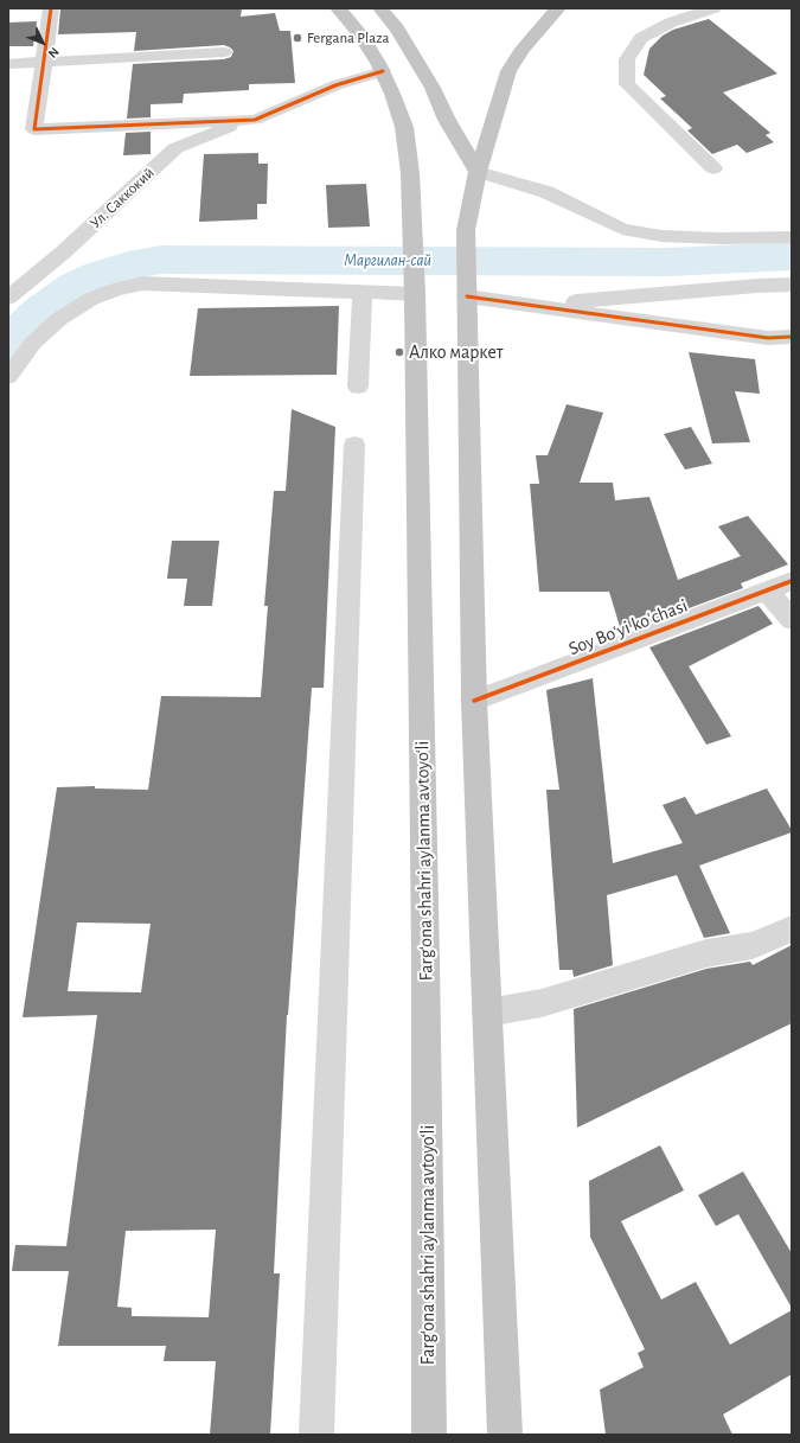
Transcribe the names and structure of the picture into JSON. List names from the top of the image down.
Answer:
{
  "streets": {
    "highway": ["Farg‘ona shahri aylanma avtoyo‘li"],
    "street": ["Ул. Саккокий", "Soy Boʻyi koʻchasi"]
  },
  "water": ["Маргилан-сай"],
  "places": ["Fergana Plaza", "Алко маркет"],
  "north": "bottom right"
}
